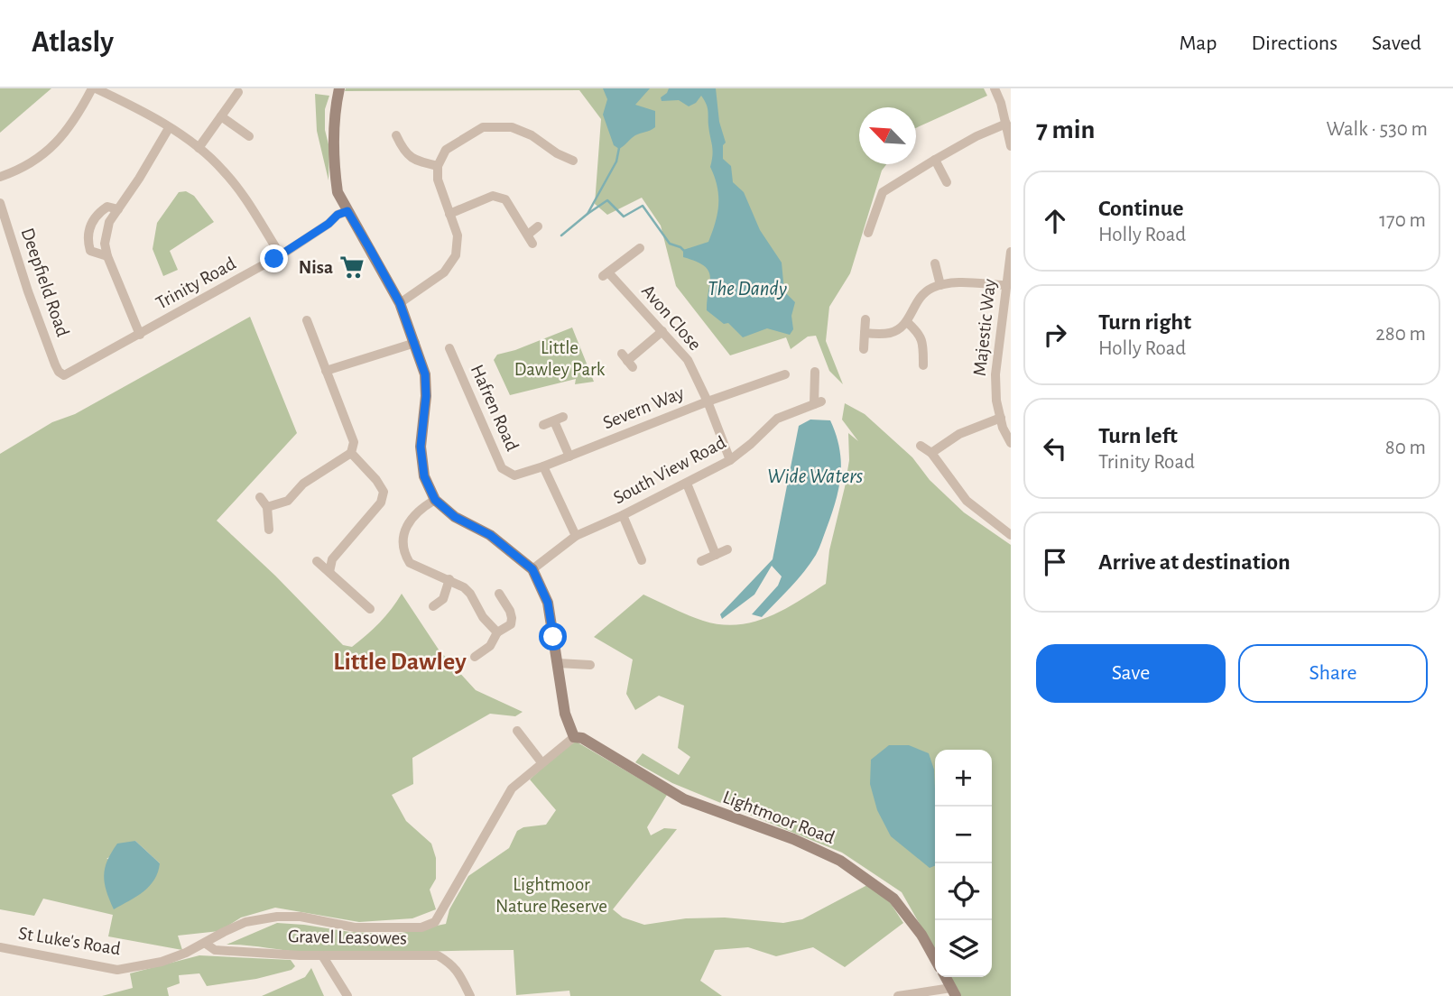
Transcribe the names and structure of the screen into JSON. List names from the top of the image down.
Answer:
{
  "streets": {
    "street": [
      "Deepfield Road",
      "Trinity Road",
      "Avon Close",
      "Majestic Way",
      "Hafren Road",
      "Severn Way",
      "South View Road",
      "Lightmoor Road",
      "Gravel Leasowes",
      "St Luke's Road"
    ]
  },
  "crossings": [
    ["Deepfield Road", "Trinity Road"],
    ["Avon Close", "Severn Way"],
    ["Avon Close", "South View Road"],
    ["Hafren Road", "Severn Way"],
    ["Gravel Leasowes", "St Luke's Road"]
  ],
  "districts": ["Little Dawley"],
  "water": ["The Dandy", "Wide Waters"],
  "parks": ["Little Dawley Park", "Lightmoor Nature Reserve"],
  "places": {
    "supermarket": ["Nisa"]
  },
  "north": "top left",
  "page": {
    "header": "Atlasly",
    "nav": ["Map", "Directions", "Saved"],
    "heading": ["7 min", "Walk · 530 m"],
    "list": [
      ["Continue", "Holly Road", "170 m"],
      ["Turn right", "Holly Road", "280 m"],
      ["Turn left", "Trinity Road", "80 m"],
      "Arrive at destination"
    ],
    "buttons": ["Save", "Share"],
    "map_buttons": ["+", "−"]
  }
}
